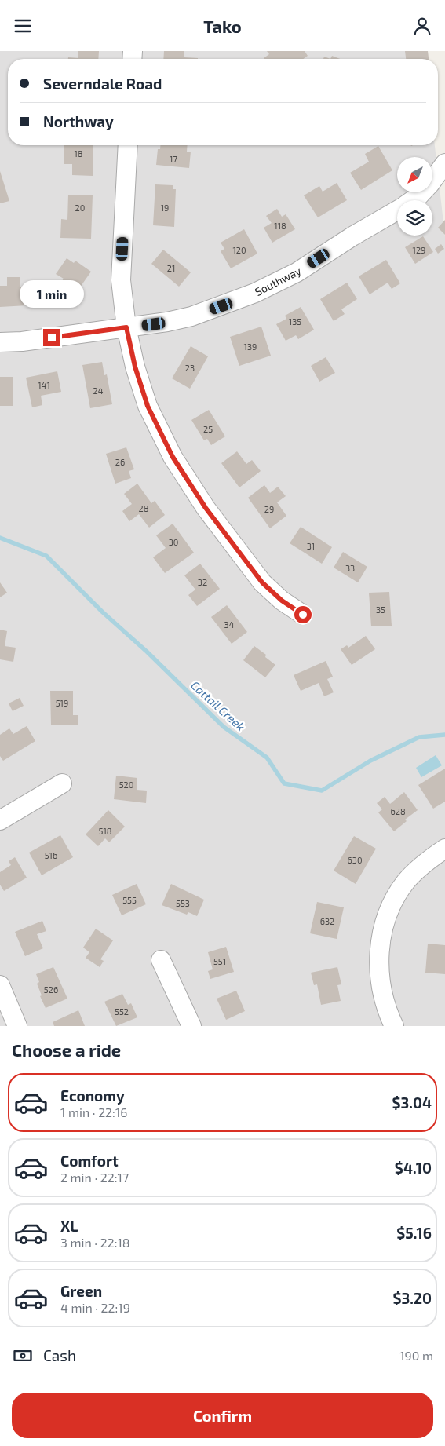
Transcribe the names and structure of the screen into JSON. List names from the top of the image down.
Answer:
{
  "streets": {
    "street": ["Southway"]
  },
  "water": ["Cattail Creek"],
  "house_numbers": [
    "18",
    "17",
    "20",
    "19",
    "118",
    "120",
    "129",
    "21",
    "135",
    "139",
    "23",
    "141",
    "24",
    "25",
    "26",
    "28",
    "29",
    "30",
    "31",
    "33",
    "32",
    "35",
    "34",
    "519",
    "520",
    "628",
    "518",
    "516",
    "630",
    "555",
    "553",
    "632",
    "551",
    "526",
    "552"
  ],
  "north": "bottom left",
  "page": {
    "header": "Tako",
    "banner": ["Severndale Road", "Northway"],
    "bubble": "1 min",
    "heading": "Choose a ride",
    "list": [
      {
        "name": "Economy",
        "note": "1 min · 22:16",
        "value": "$3.04"
      },
      {
        "name": "Comfort",
        "note": "2 min · 22:17",
        "value": "$4.10"
      },
      {
        "name": "XL",
        "note": "3 min · 22:18",
        "value": "$5.16"
      },
      {
        "name": "Green",
        "note": "4 min · 22:19",
        "value": "$3.20"
      }
    ],
    "pay": ["Cash", "190 m"],
    "buttons": "Confirm"
  }
}
